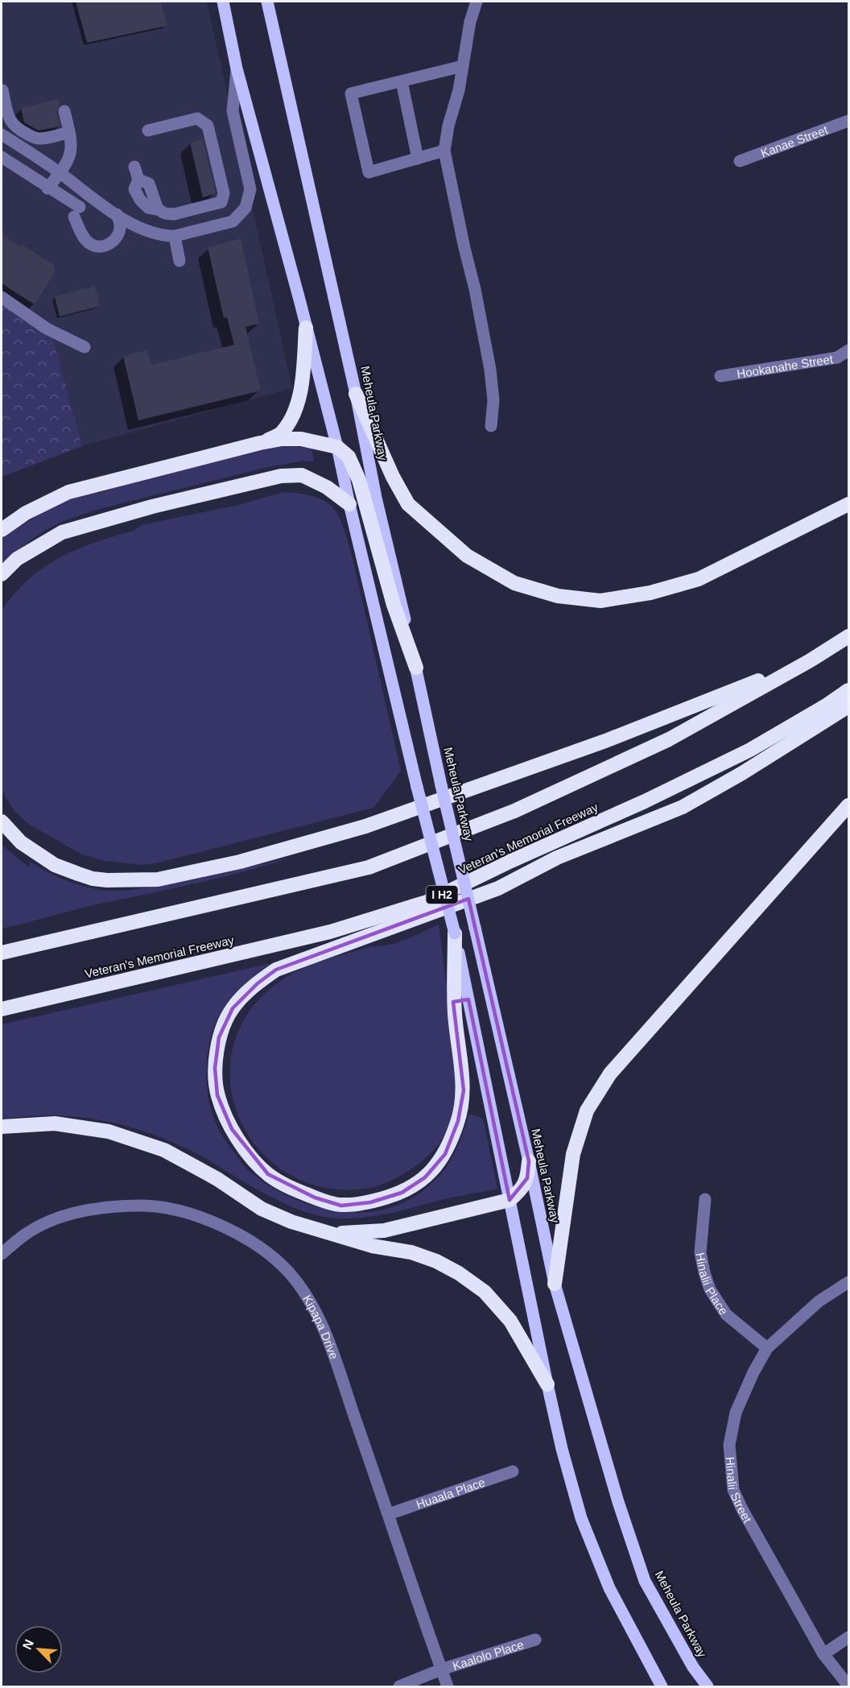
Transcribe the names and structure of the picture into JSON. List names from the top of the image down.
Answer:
{
  "streets": {
    "highway": ["Veteran's Memorial Freeway", "I H2"],
    "main road": ["Meheula Parkway"],
    "street": [
      "Kanae Street",
      "Hookanahe Street",
      "Hinalii Place",
      "Kipapa Drive",
      "Hinalii Street",
      "Huaala Place",
      "Kaalolo Place"
    ]
  },
  "crossings": [
    ["Hinalii Place", "Hinalii Street"],
    ["Kipapa Drive", "Huaala Place"],
    ["Kipapa Drive", "Kaalolo Place"]
  ],
  "north": "top left"
}
